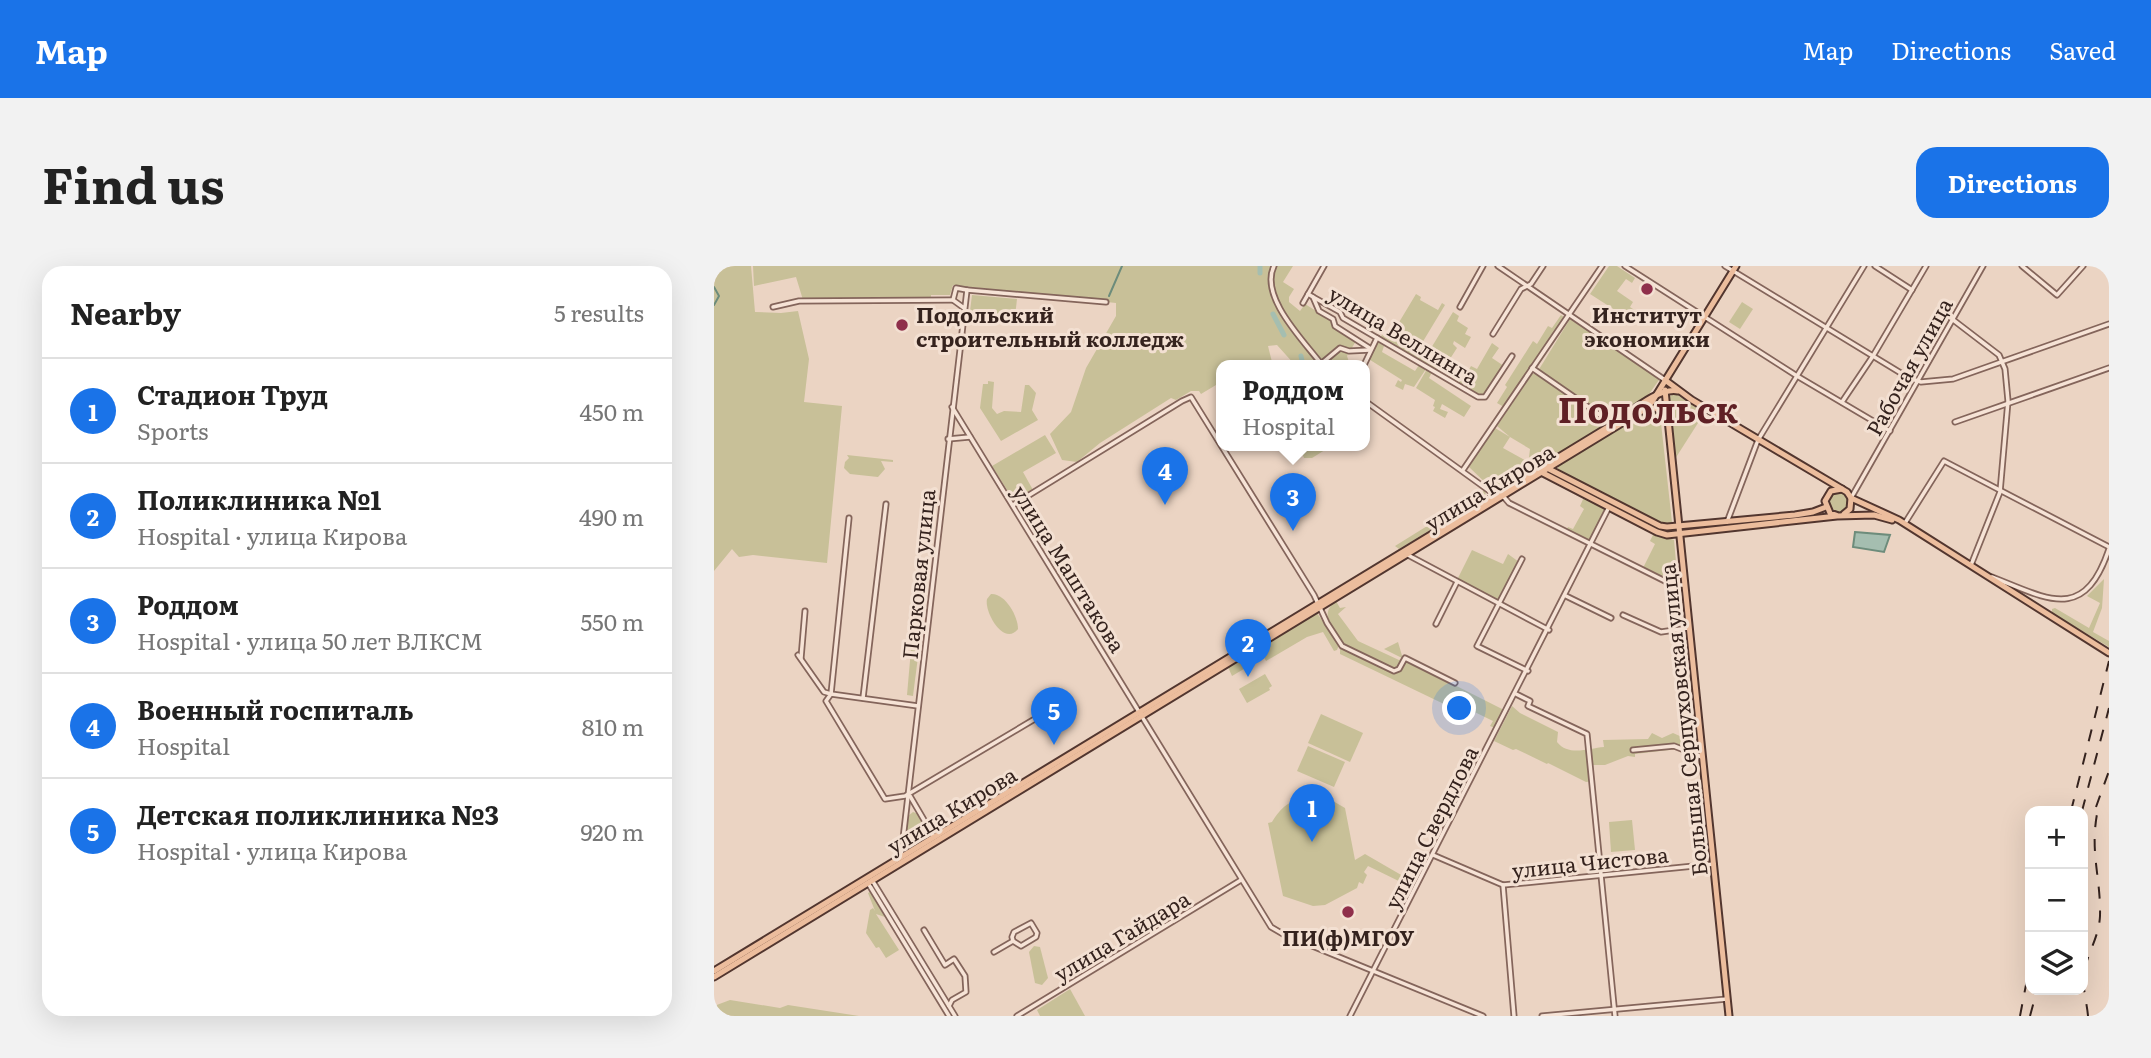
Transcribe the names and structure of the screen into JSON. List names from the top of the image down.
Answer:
{
  "streets": {
    "main road": ["улица Кирова", "Большая Серпуховская улица"],
    "street": [
      "улица Веллинга",
      "Рабочая улица",
      "улица Маштакова",
      "Парковая улица",
      "улица Свердлова",
      "улица Чистова",
      "улица Гайдара"
    ]
  },
  "crossings": [
    ["улица Кирова", "улица Маштакова"],
    ["улица Кирова", "Парковая улица"],
    ["улица Маштакова", "Парковая улица"],
    ["улица Маштакова", "улица Свердлова"],
    ["улица Маштакова", "улица Гайдара"],
    ["Большая Серпуховская улица", "улица Чистова"],
    ["улица Свердлова", "улица Чистова"]
  ],
  "districts": ["Подольск"],
  "places": ["Институт экономики", "Подольский строительный колледж", "ПИ(ф)МГОУ"],
  "page": {
    "header": "Map",
    "nav": ["Map", "Directions", "Saved"],
    "title": "Find us",
    "buttons": "Directions",
    "heading": ["Nearby", "5 results"],
    "list": [
      {
        "mark": "1",
        "name": "Стадион Труд",
        "note": "Sports",
        "value": "450 m"
      },
      {
        "mark": "2",
        "name": "Поликлиника №1",
        "note": "Hospital · улица Кирова",
        "value": "490 m"
      },
      {
        "mark": "3",
        "name": "Роддом",
        "note": "Hospital · улица 50 лет ВЛКСМ",
        "value": "550 m"
      },
      {
        "mark": "4",
        "name": "Военный госпиталь",
        "note": "Hospital",
        "value": "810 m"
      },
      {
        "mark": "5",
        "name": "Детская поликлиника №3",
        "note": "Hospital · улица Кирова",
        "value": "920 m"
      }
    ],
    "popup": ["Роддом", "Hospital"],
    "pins": [
      "4",
      "3",
      "2",
      "5",
      "1"
    ],
    "map_buttons": ["+", "−"]
  }
}
